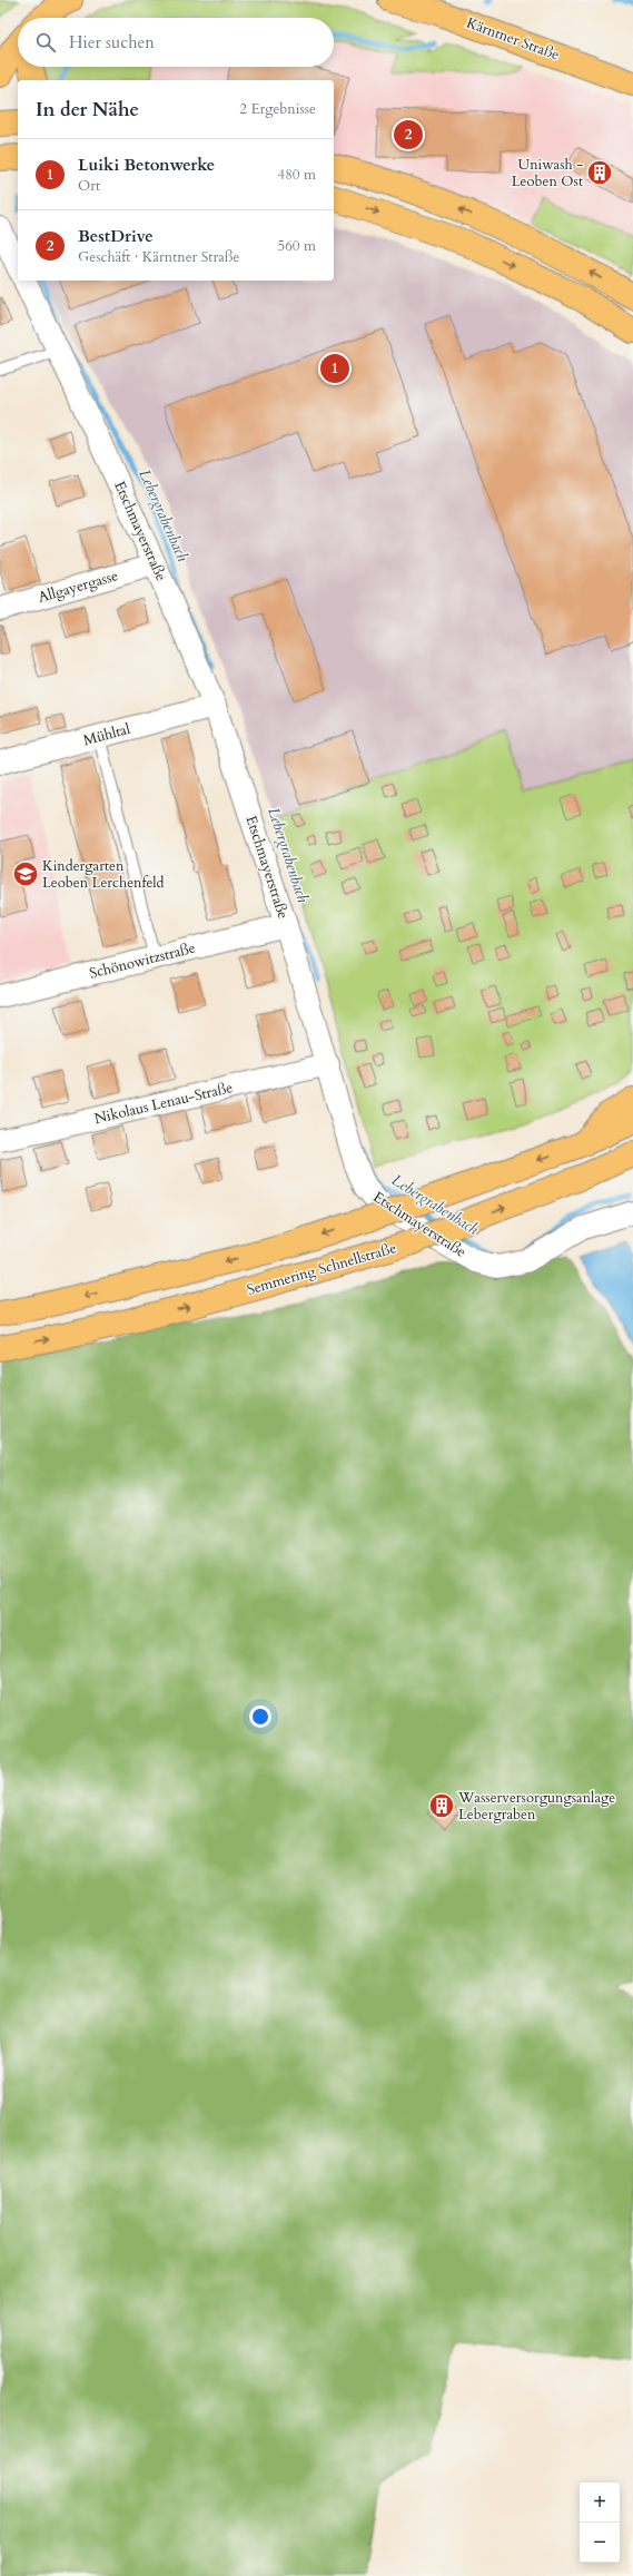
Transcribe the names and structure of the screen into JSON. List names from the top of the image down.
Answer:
{
  "streets": {
    "main road": ["Kärntner Straße", "Semmering Schnellstraße"],
    "street": [
      "Etschmayerstraße",
      "Allgayergasse",
      "Mühltal",
      "Schönowitzstraße",
      "Nikolaus Lenau-Straße"
    ]
  },
  "crossings": [
    ["Etschmayerstraße", "Allgayergasse"],
    ["Etschmayerstraße", "Mühltal"],
    ["Etschmayerstraße", "Schönowitzstraße"],
    ["Etschmayerstraße", "Nikolaus Lenau-Straße"]
  ],
  "water": ["Lebergrabenbach"],
  "places": {
    "building": ["Uniwash - Leoben Ost", "Wasserversorgungsanlage Lebergraben"],
    "school or university": ["Kindergarten Leoben Lerchenfeld"]
  },
  "page": {
    "search": "Hier suchen",
    "heading": ["In der Nähe", "2 Ergebnisse"],
    "pins": ["2", "1"],
    "list": [
      {
        "mark": "1",
        "name": "Luiki Betonwerke",
        "note": "Ort",
        "value": "480 m"
      },
      {
        "mark": "2",
        "name": "BestDrive",
        "note": "Geschäft · Kärntner Straße",
        "value": "560 m"
      }
    ],
    "map_buttons": ["+", "−"]
  }
}
